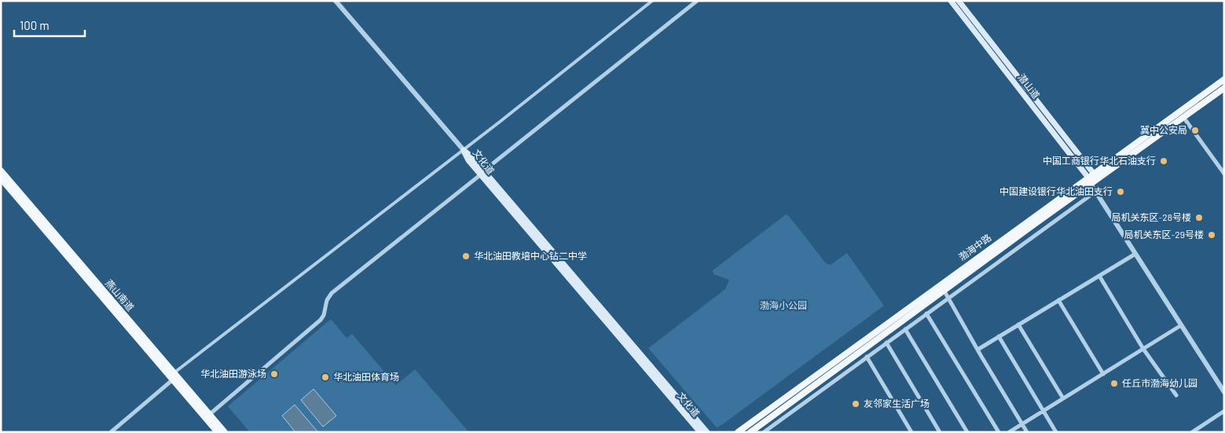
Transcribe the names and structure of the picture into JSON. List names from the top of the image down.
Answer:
{
  "streets": {
    "main road": [
      "潜山道",
      "文化道",
      "渤海中路",
      "燕山南道"
    ]
  },
  "crossings": [
    ["潜山道", "渤海中路"]
  ],
  "parks": ["渤海小公园"],
  "places": [
    "冀中公安局",
    "中国工商银行华北石油支行",
    "中国建设银行华北油田支行",
    "局机关东区-28号楼",
    "局机关东区-29号楼",
    "华北油田教培中心钻二中学",
    "华北油田游泳场",
    "华北油田体育场",
    "任丘市渤海幼儿园",
    "友邻家生活广场"
  ],
  "scale_bar": "100 m"
}
